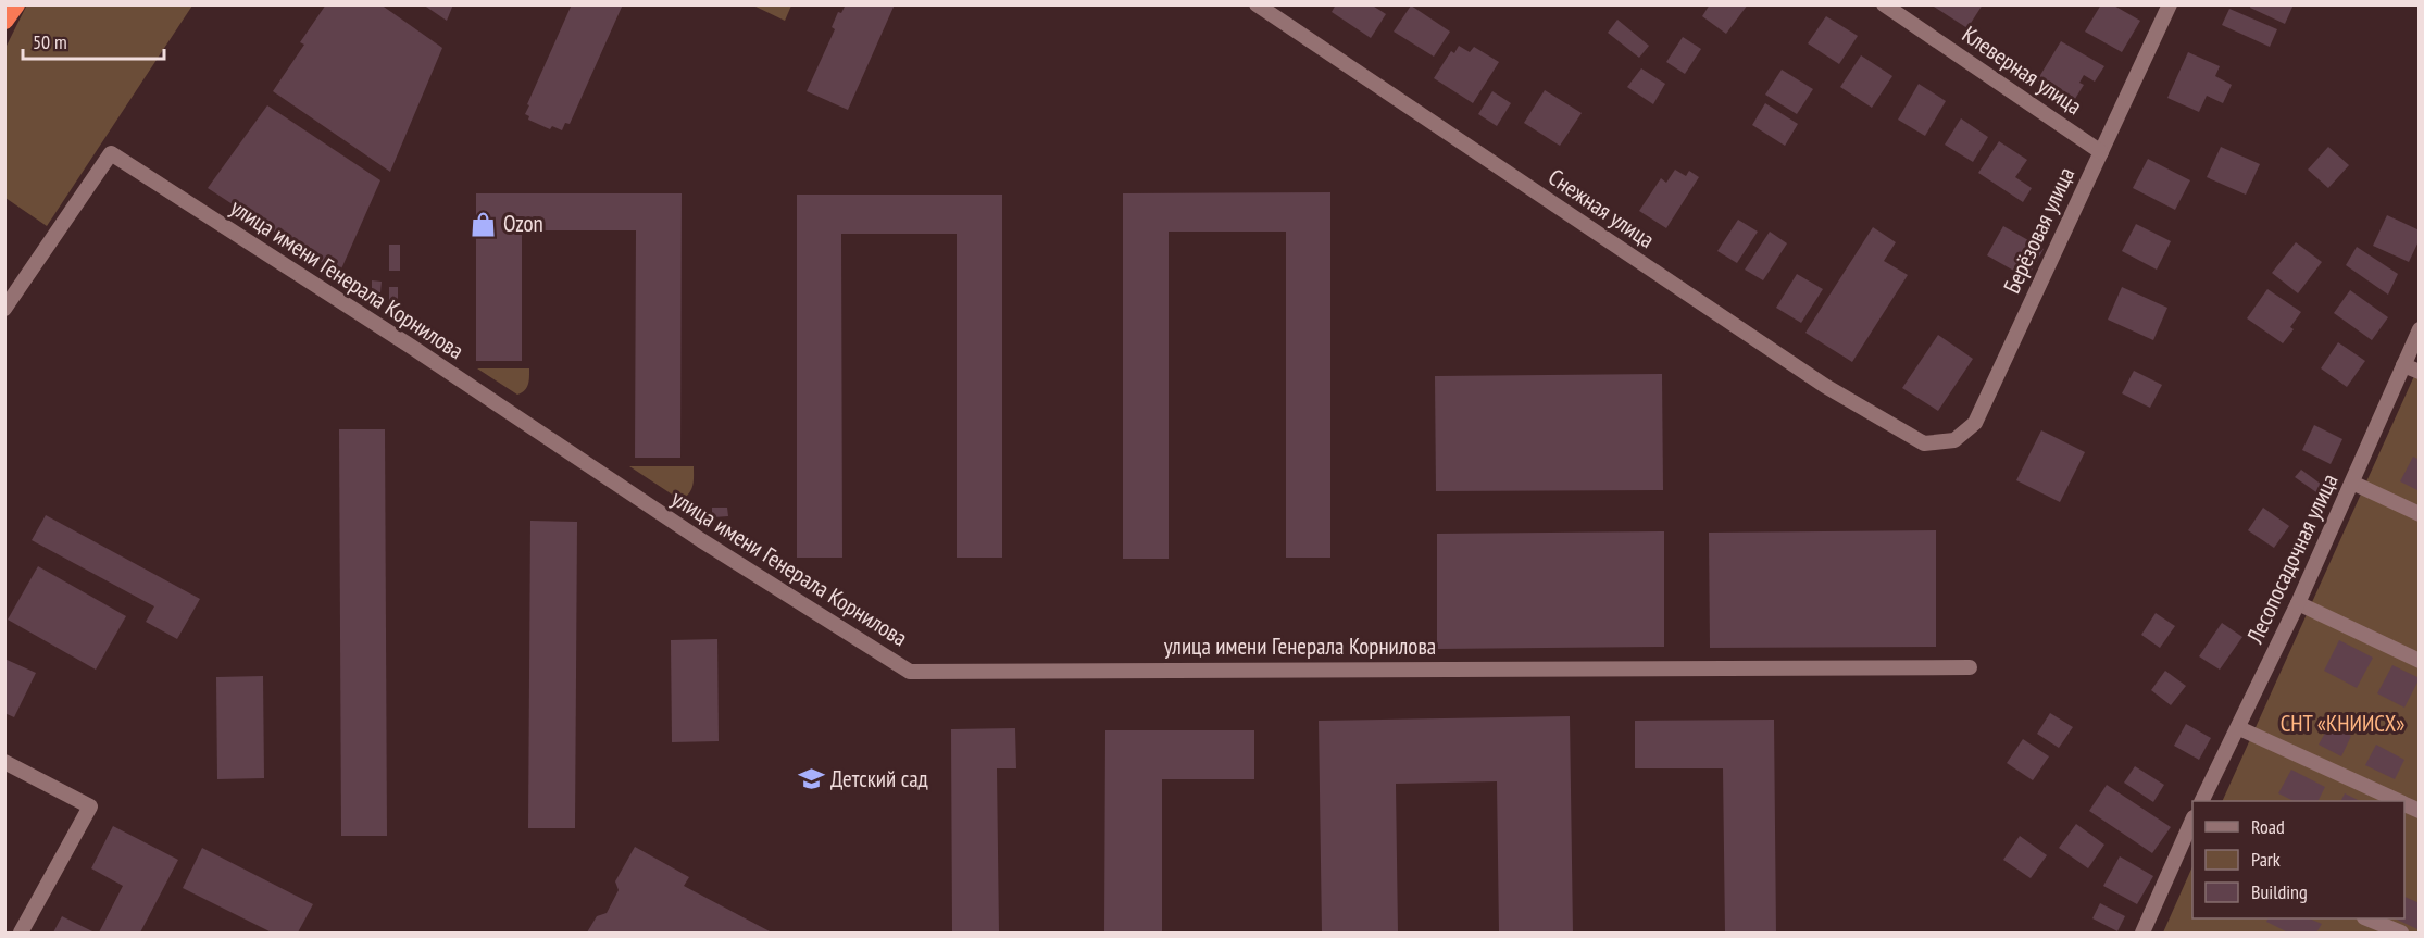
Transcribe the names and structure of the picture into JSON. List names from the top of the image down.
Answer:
{
  "streets": {
    "street": [
      "Клеверная улица",
      "Снежная улица",
      "Берёзовая улица",
      "улица имени Генерала Корнилова",
      "Лесопосадочная улица"
    ]
  },
  "crossings": [
    ["Клеверная улица", "Берёзовая улица"],
    ["Снежная улица", "Берёзовая улица"]
  ],
  "parks": ["СНТ «КНИИСХ»"],
  "places": {
    "shop": ["Ozon"],
    "school or university": ["Детский сад"]
  },
  "legend": ["Road", "Park", "Building"],
  "scale_bar": "50 m"
}
